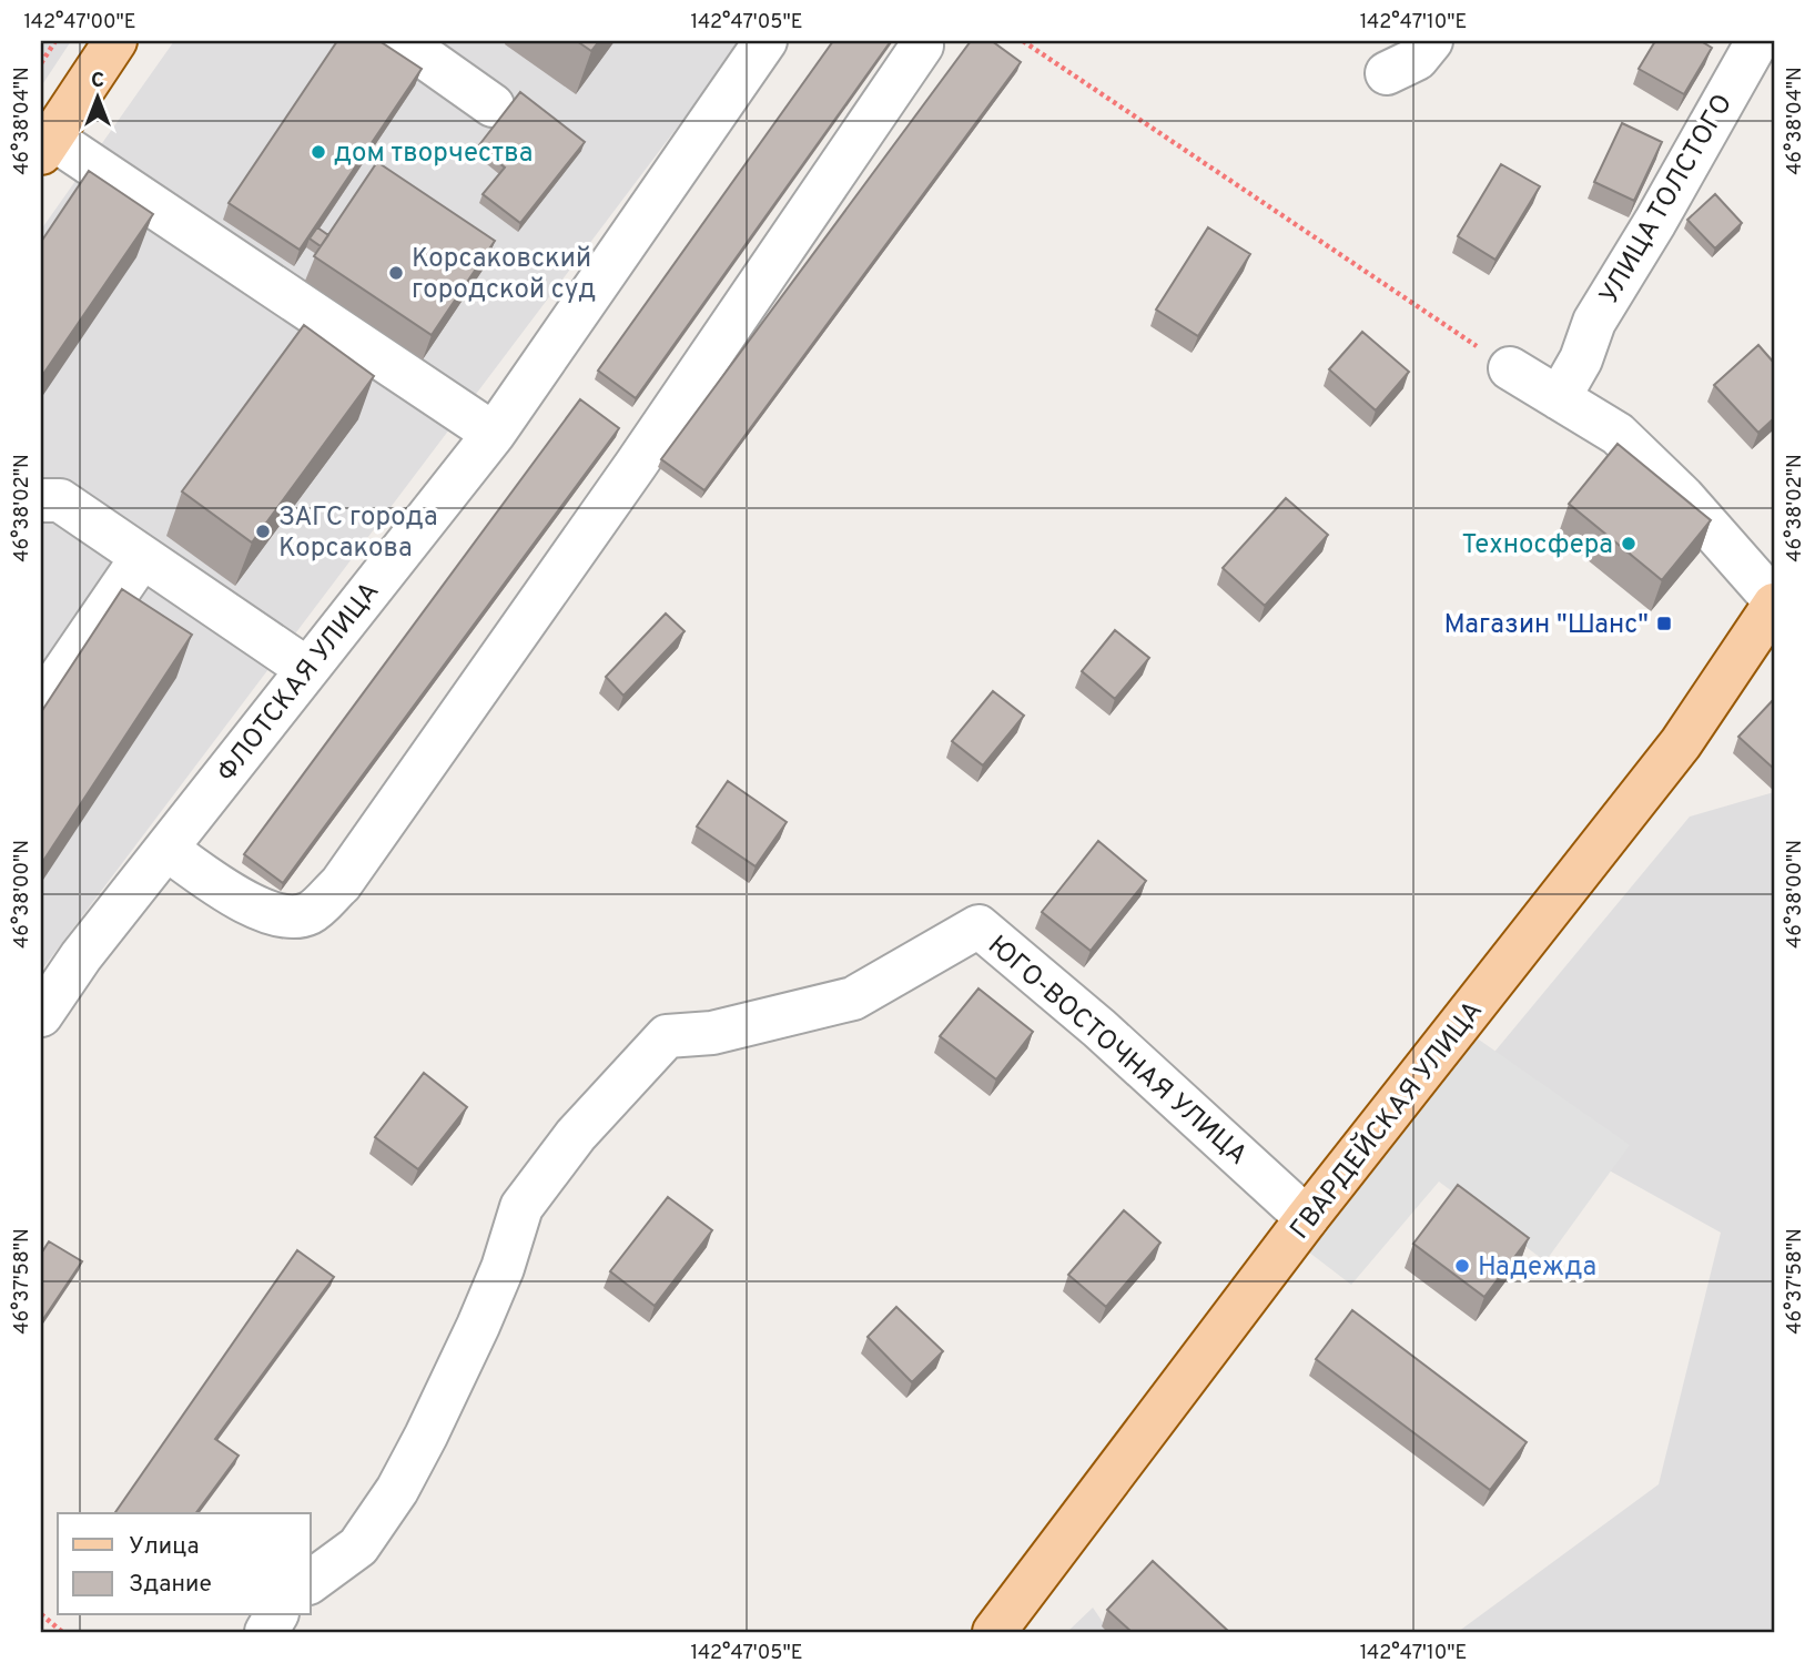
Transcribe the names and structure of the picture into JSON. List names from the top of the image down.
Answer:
{
  "streets": {
    "main road": ["ГВАРДЕЙСКАЯ УЛИЦА"],
    "street": ["УЛИЦА ТОЛСТОГО", "ФЛОТСКАЯ УЛИЦА", "ЮГО-ВОСТОЧНАЯ УЛИЦА"]
  },
  "crossings": [
    ["ЮГО-ВОСТОЧНАЯ УЛИЦА", "ГВАРДЕЙСКАЯ УЛИЦА"]
  ],
  "places": {
    "other": [
      "дом творчества",
      "Корсаковский городской суд",
      "ЗАГС города Корсакова",
      "Техносфера",
      "Надежда"
    ],
    "transit": ["Магазин \"Шанс\""]
  },
  "legend": ["Улица", "Здание"],
  "north": "top",
  "coordinates": [
    "142°47'00\"E",
    "142°47'05\"E",
    "142°47'10\"E",
    "46°38'04\"N",
    "46°38'02\"N",
    "46°38'00\"N",
    "46°37'58\"N"
  ]
}
